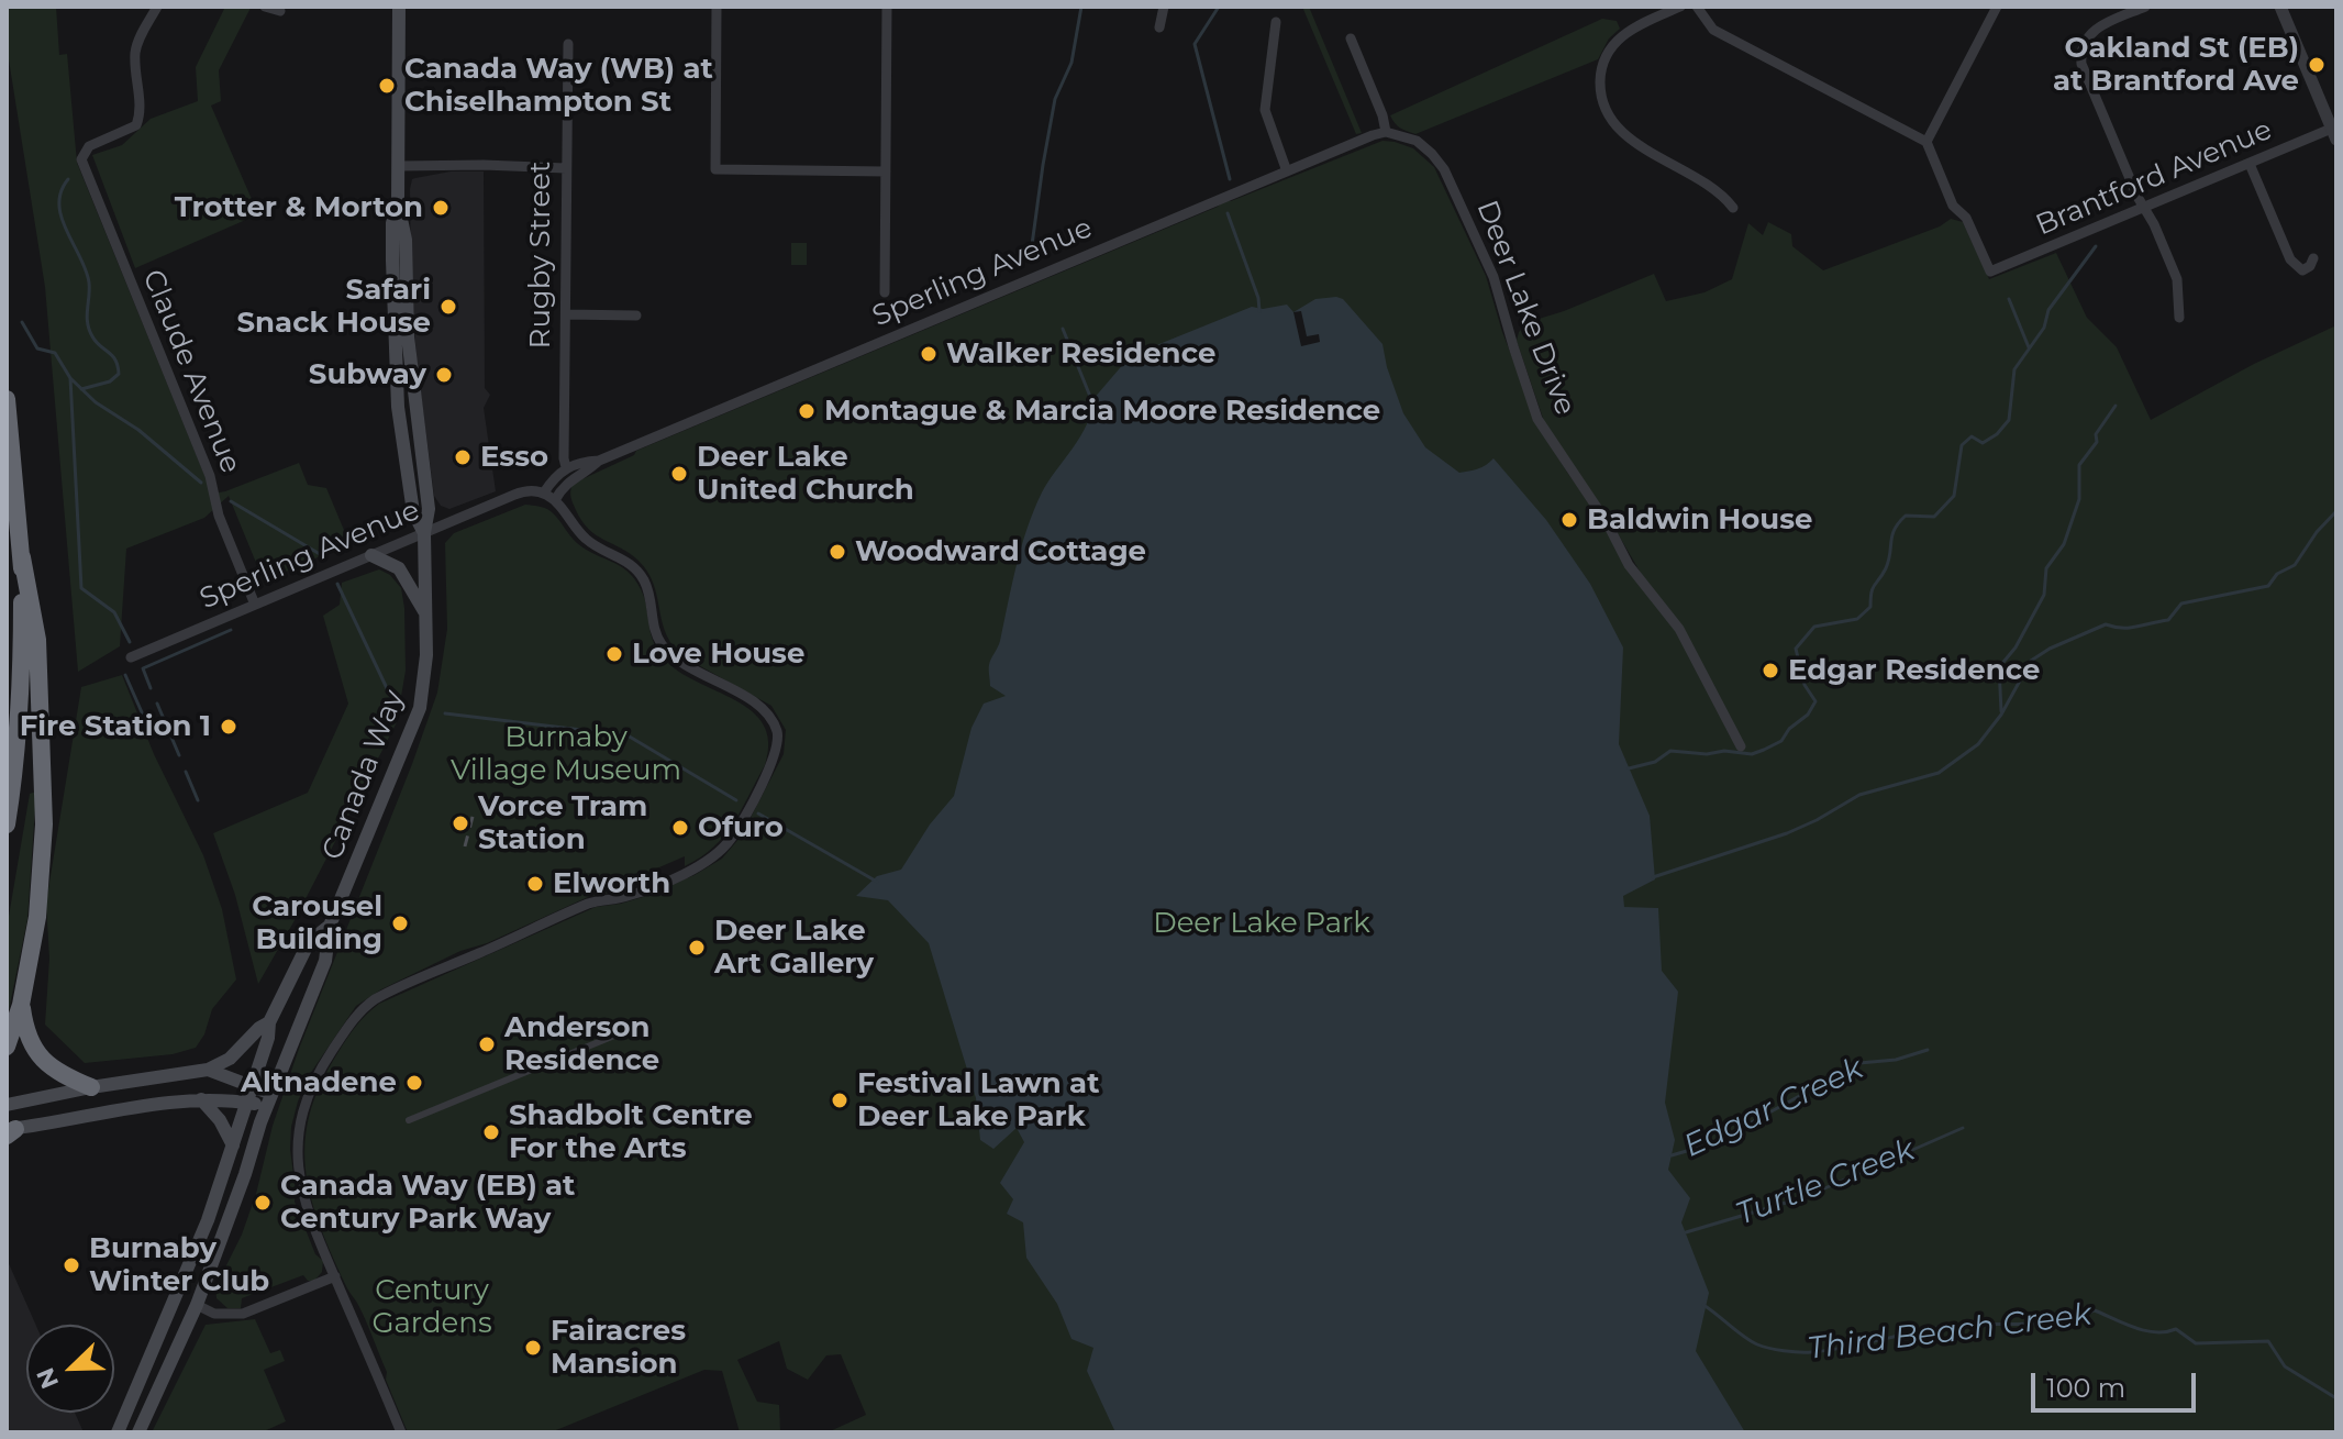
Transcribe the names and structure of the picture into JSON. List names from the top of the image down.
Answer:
{
  "streets": {
    "main road": ["Canada Way"],
    "street": [
      "Brantford Avenue",
      "Rugby Street",
      "Sperling Avenue",
      "Deer Lake Drive",
      "Claude Avenue"
    ]
  },
  "crossings": [
    ["Rugby Street", "Sperling Avenue"],
    ["Sperling Avenue", "Deer Lake Drive"],
    ["Sperling Avenue", "Claude Avenue"],
    ["Sperling Avenue", "Canada Way"]
  ],
  "water": ["Edgar Creek", "Turtle Creek", "Third Beach Creek"],
  "parks": ["Burnaby Village Museum", "Deer Lake Park", "Century Gardens"],
  "places": [
    "Oakland St (EB) at Brantford Ave",
    "Canada Way (WB) at Chiselhampton St",
    "Trotter & Morton",
    "Safari Snack House",
    "Walker Residence",
    "Subway",
    "Montague & Marcia Moore Residence",
    "Esso",
    "Deer Lake United Church",
    "Baldwin House",
    "Woodward Cottage",
    "Love House",
    "Edgar Residence",
    "Fire Station 1",
    "Vorce Tram Station",
    "Ofuro",
    "Elworth",
    "Carousel Building",
    "Deer Lake Art Gallery",
    "Anderson Residence",
    "Altnadene",
    "Festival Lawn at Deer Lake Park",
    "Shadbolt Centre For the Arts",
    "Canada Way (EB) at Century Park Way",
    "Burnaby Winter Club",
    "Fairacres Mansion"
  ],
  "scale_bar": "100 m",
  "north": "bottom left"
}
